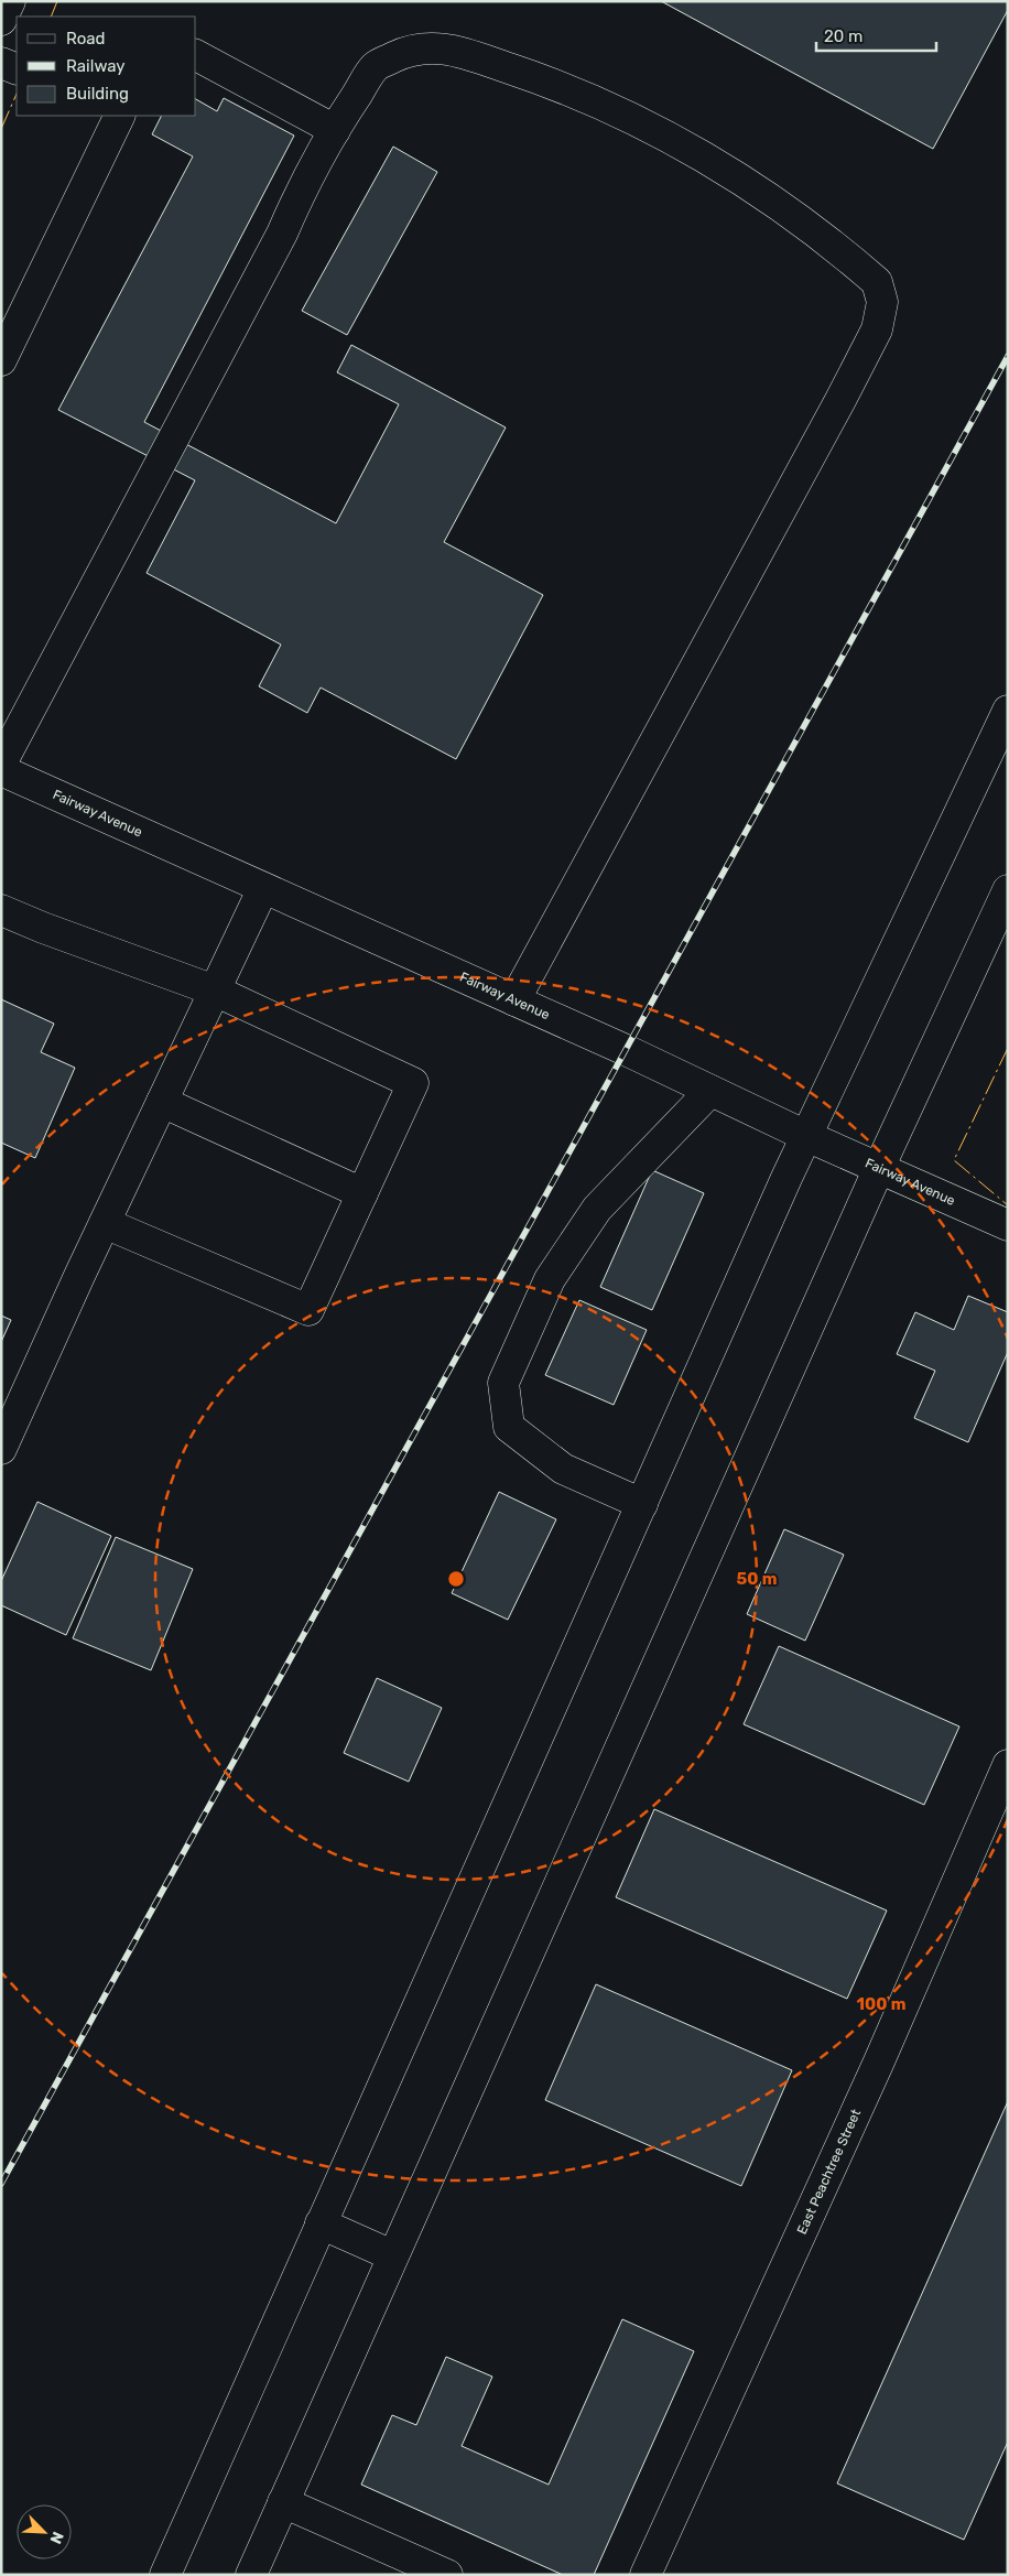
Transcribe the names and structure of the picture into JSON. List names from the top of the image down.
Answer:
{
  "streets": {
    "main road": ["Fairway Avenue", "East Peachtree Street"]
  },
  "legend": ["Road", "Railway", "Building"],
  "scale_bar": "20 m",
  "north": "bottom right",
  "rings": ["50 m", "100 m"]
}
